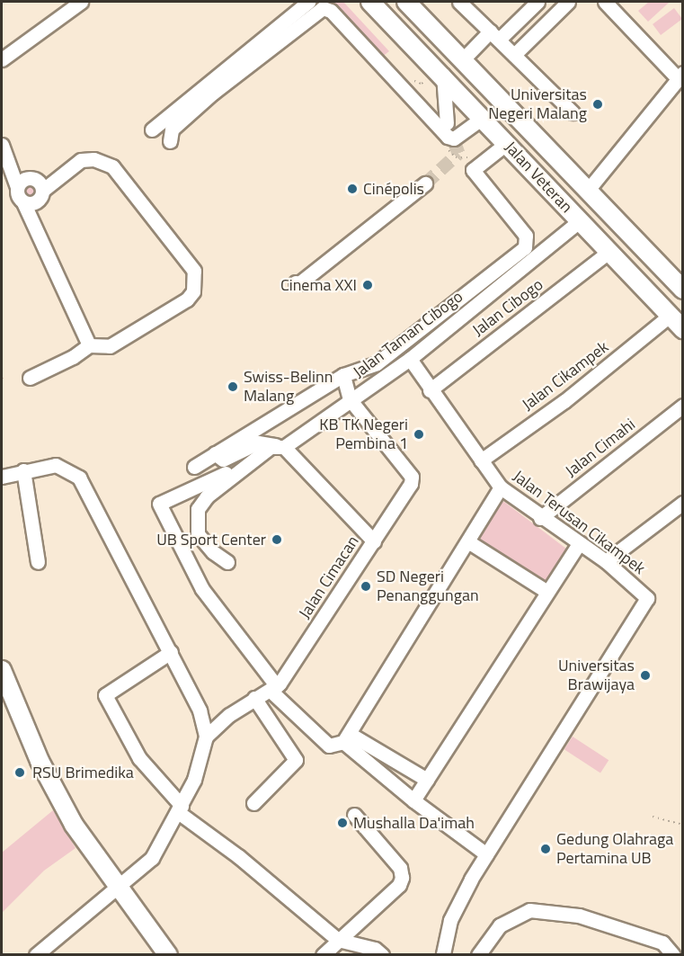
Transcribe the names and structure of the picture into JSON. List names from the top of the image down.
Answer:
{
  "streets": {
    "main road": ["Jalan Veteran"],
    "street": [
      "Jalan Cibogo",
      "Jalan Taman Cibogo",
      "Jalan Cikampek",
      "Jalan Cimahi",
      "Jalan Terusan Cikampek",
      "Jalan Cimacan"
    ]
  },
  "crossings": [
    ["Jalan Veteran", "Jalan Cibogo"],
    ["Jalan Veteran", "Jalan Taman Cibogo"],
    ["Jalan Veteran", "Jalan Cikampek"],
    ["Jalan Cibogo", "Jalan Terusan Cikampek"],
    ["Jalan Taman Cibogo", "Jalan Terusan Cikampek"],
    ["Jalan Taman Cibogo", "Jalan Cimacan"],
    ["Jalan Cikampek", "Jalan Terusan Cikampek"],
    ["Jalan Cimahi", "Jalan Terusan Cikampek"]
  ],
  "places": [
    "Universitas Negeri Malang",
    "Cinépolis",
    "Cinema XXI",
    "Swiss-Belinn Malang",
    "KB TK Negeri Pembina 1",
    "UB Sport Center",
    "SD Negeri Penanggungan",
    "Universitas Brawijaya",
    "RSU Brimedika",
    "Mushalla Da'imah",
    "Gedung Olahraga Pertamina UB"
  ]
}
